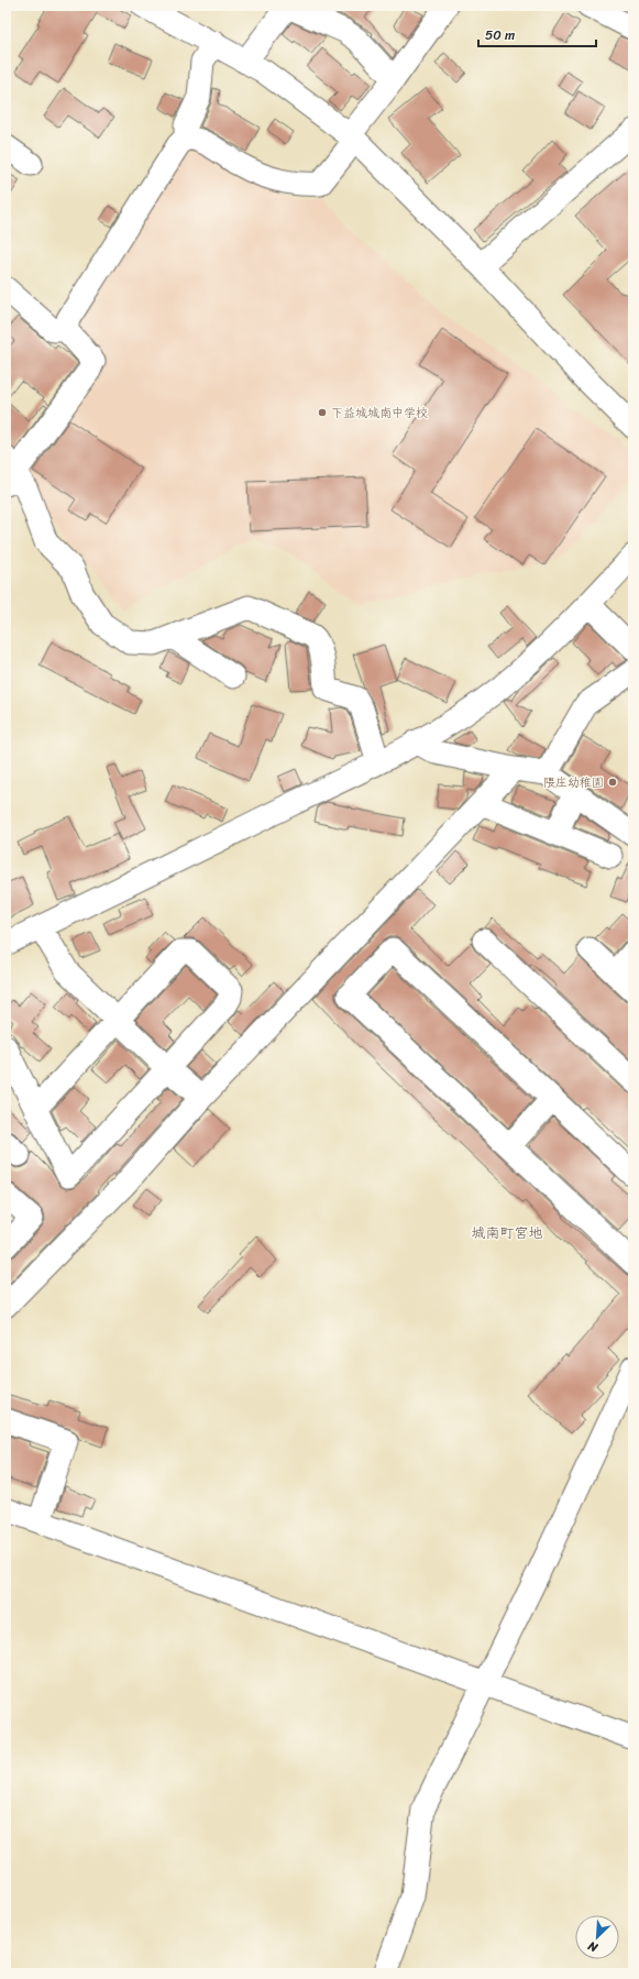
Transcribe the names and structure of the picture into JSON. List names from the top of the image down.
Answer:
{
  "districts": ["城南町宮地"],
  "places": ["下益城城南中学校", "隈庄幼稚園"],
  "scale_bar": "50 m",
  "north": "bottom left"
}
